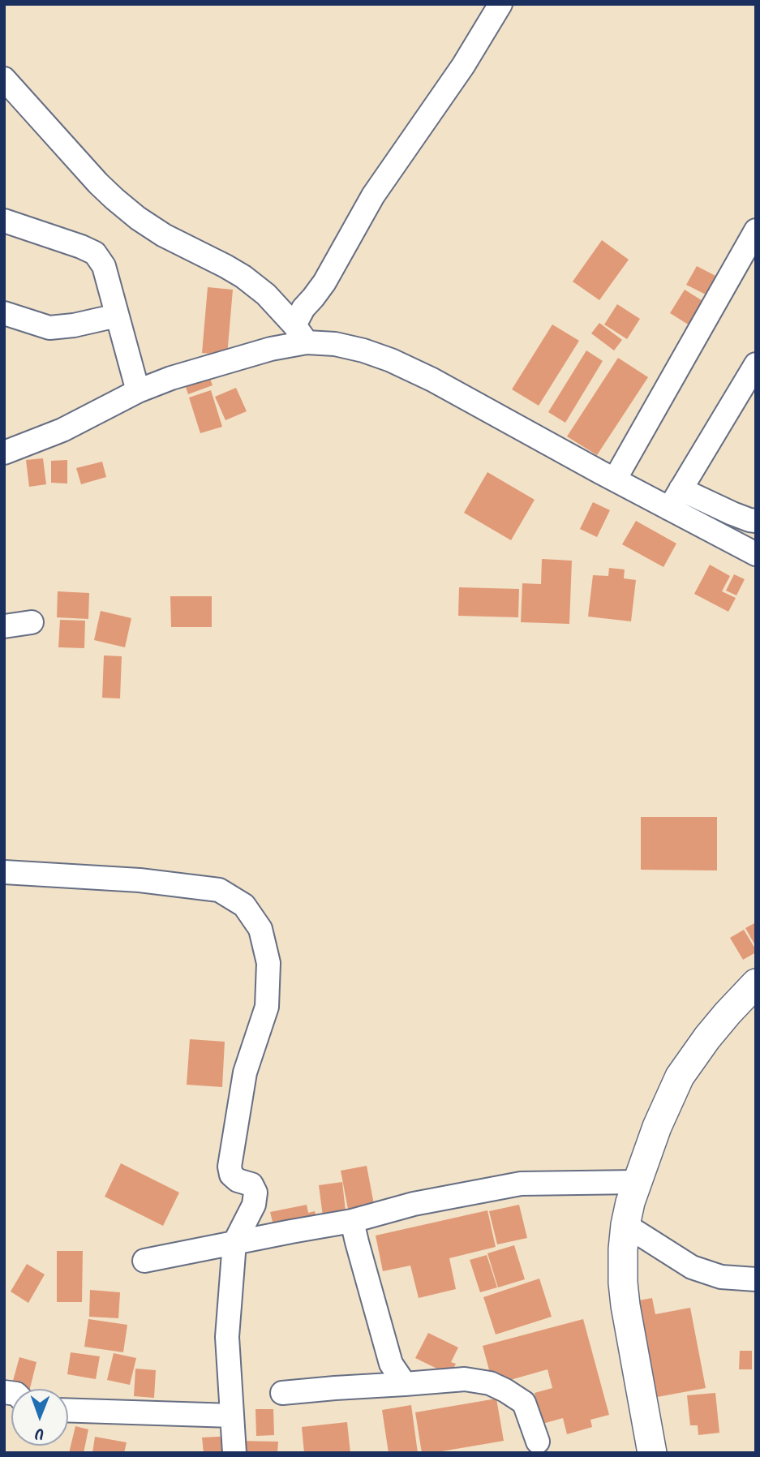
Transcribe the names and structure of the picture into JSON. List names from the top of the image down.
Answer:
{
  "north": "bottom"
}
